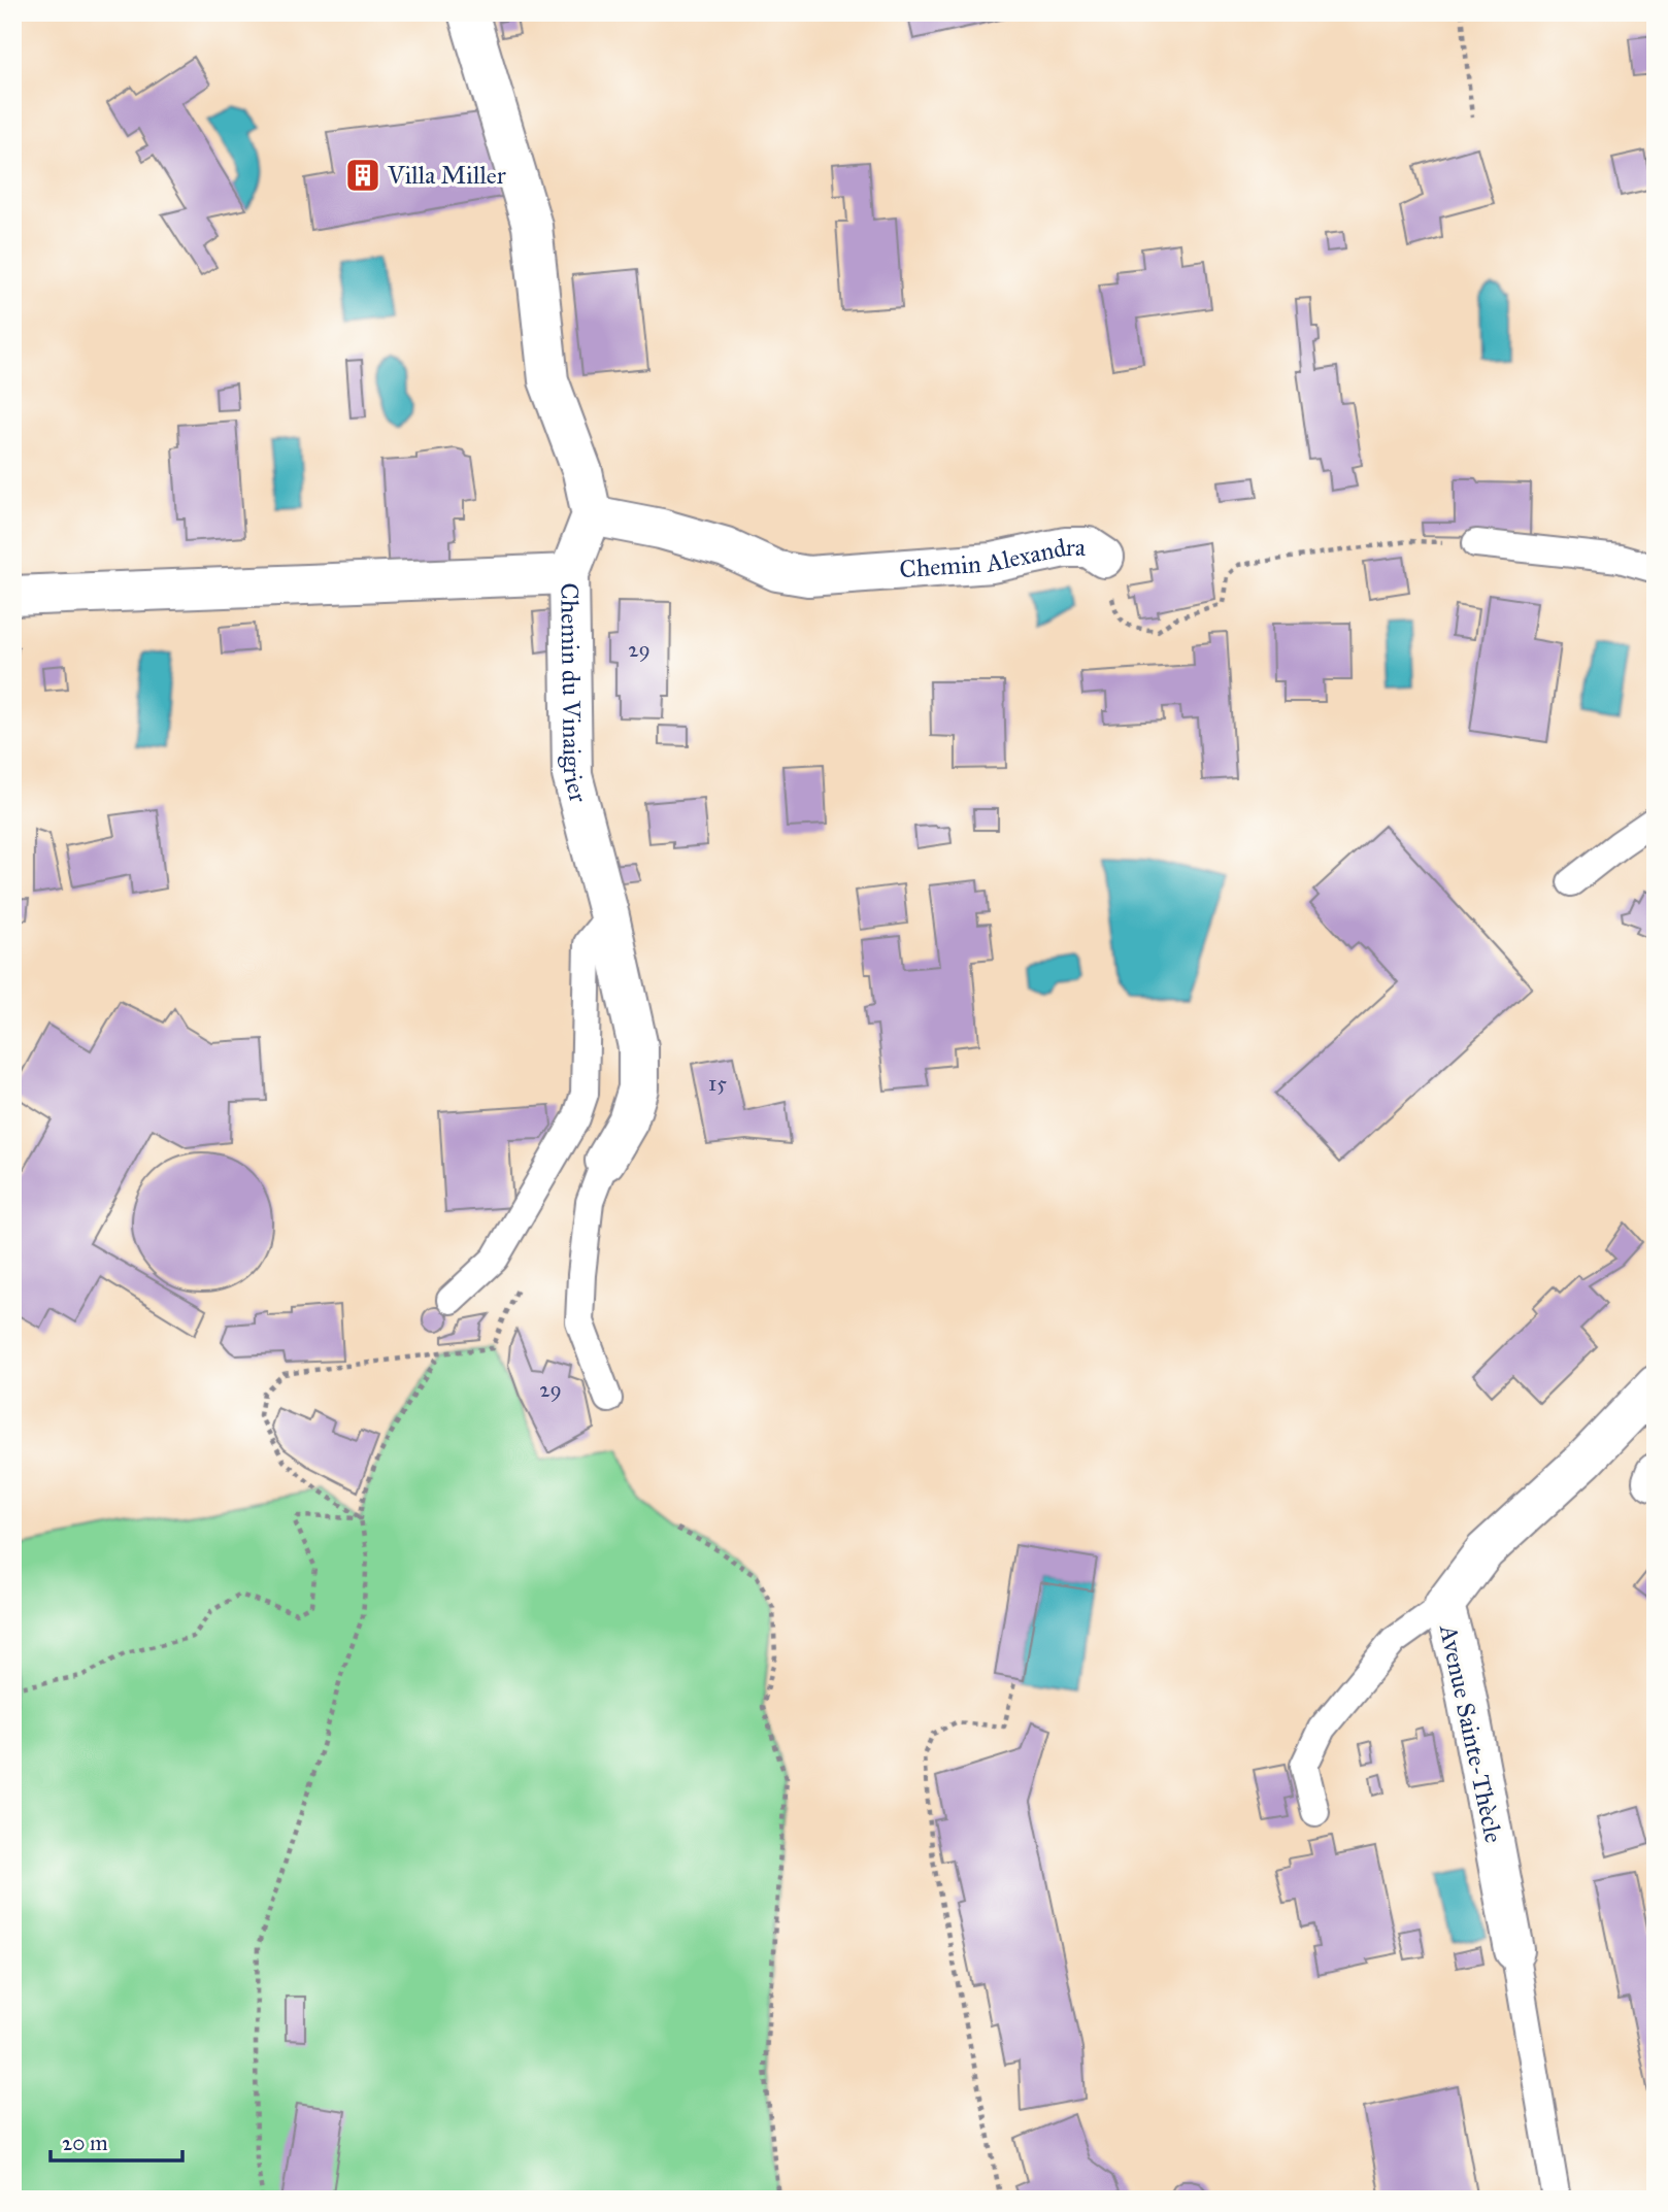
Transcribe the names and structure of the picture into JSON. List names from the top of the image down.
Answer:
{
  "streets": {
    "street": ["Chemin Alexandra", "Chemin du Vinaigrier", "Avenue Sainte-Thècle"]
  },
  "crossings": [
    ["Chemin Alexandra", "Chemin du Vinaigrier"]
  ],
  "places": {
    "building": ["Villa Miller"]
  },
  "house_numbers": ["29", "15", "29"],
  "scale_bar": "20 m"
}
